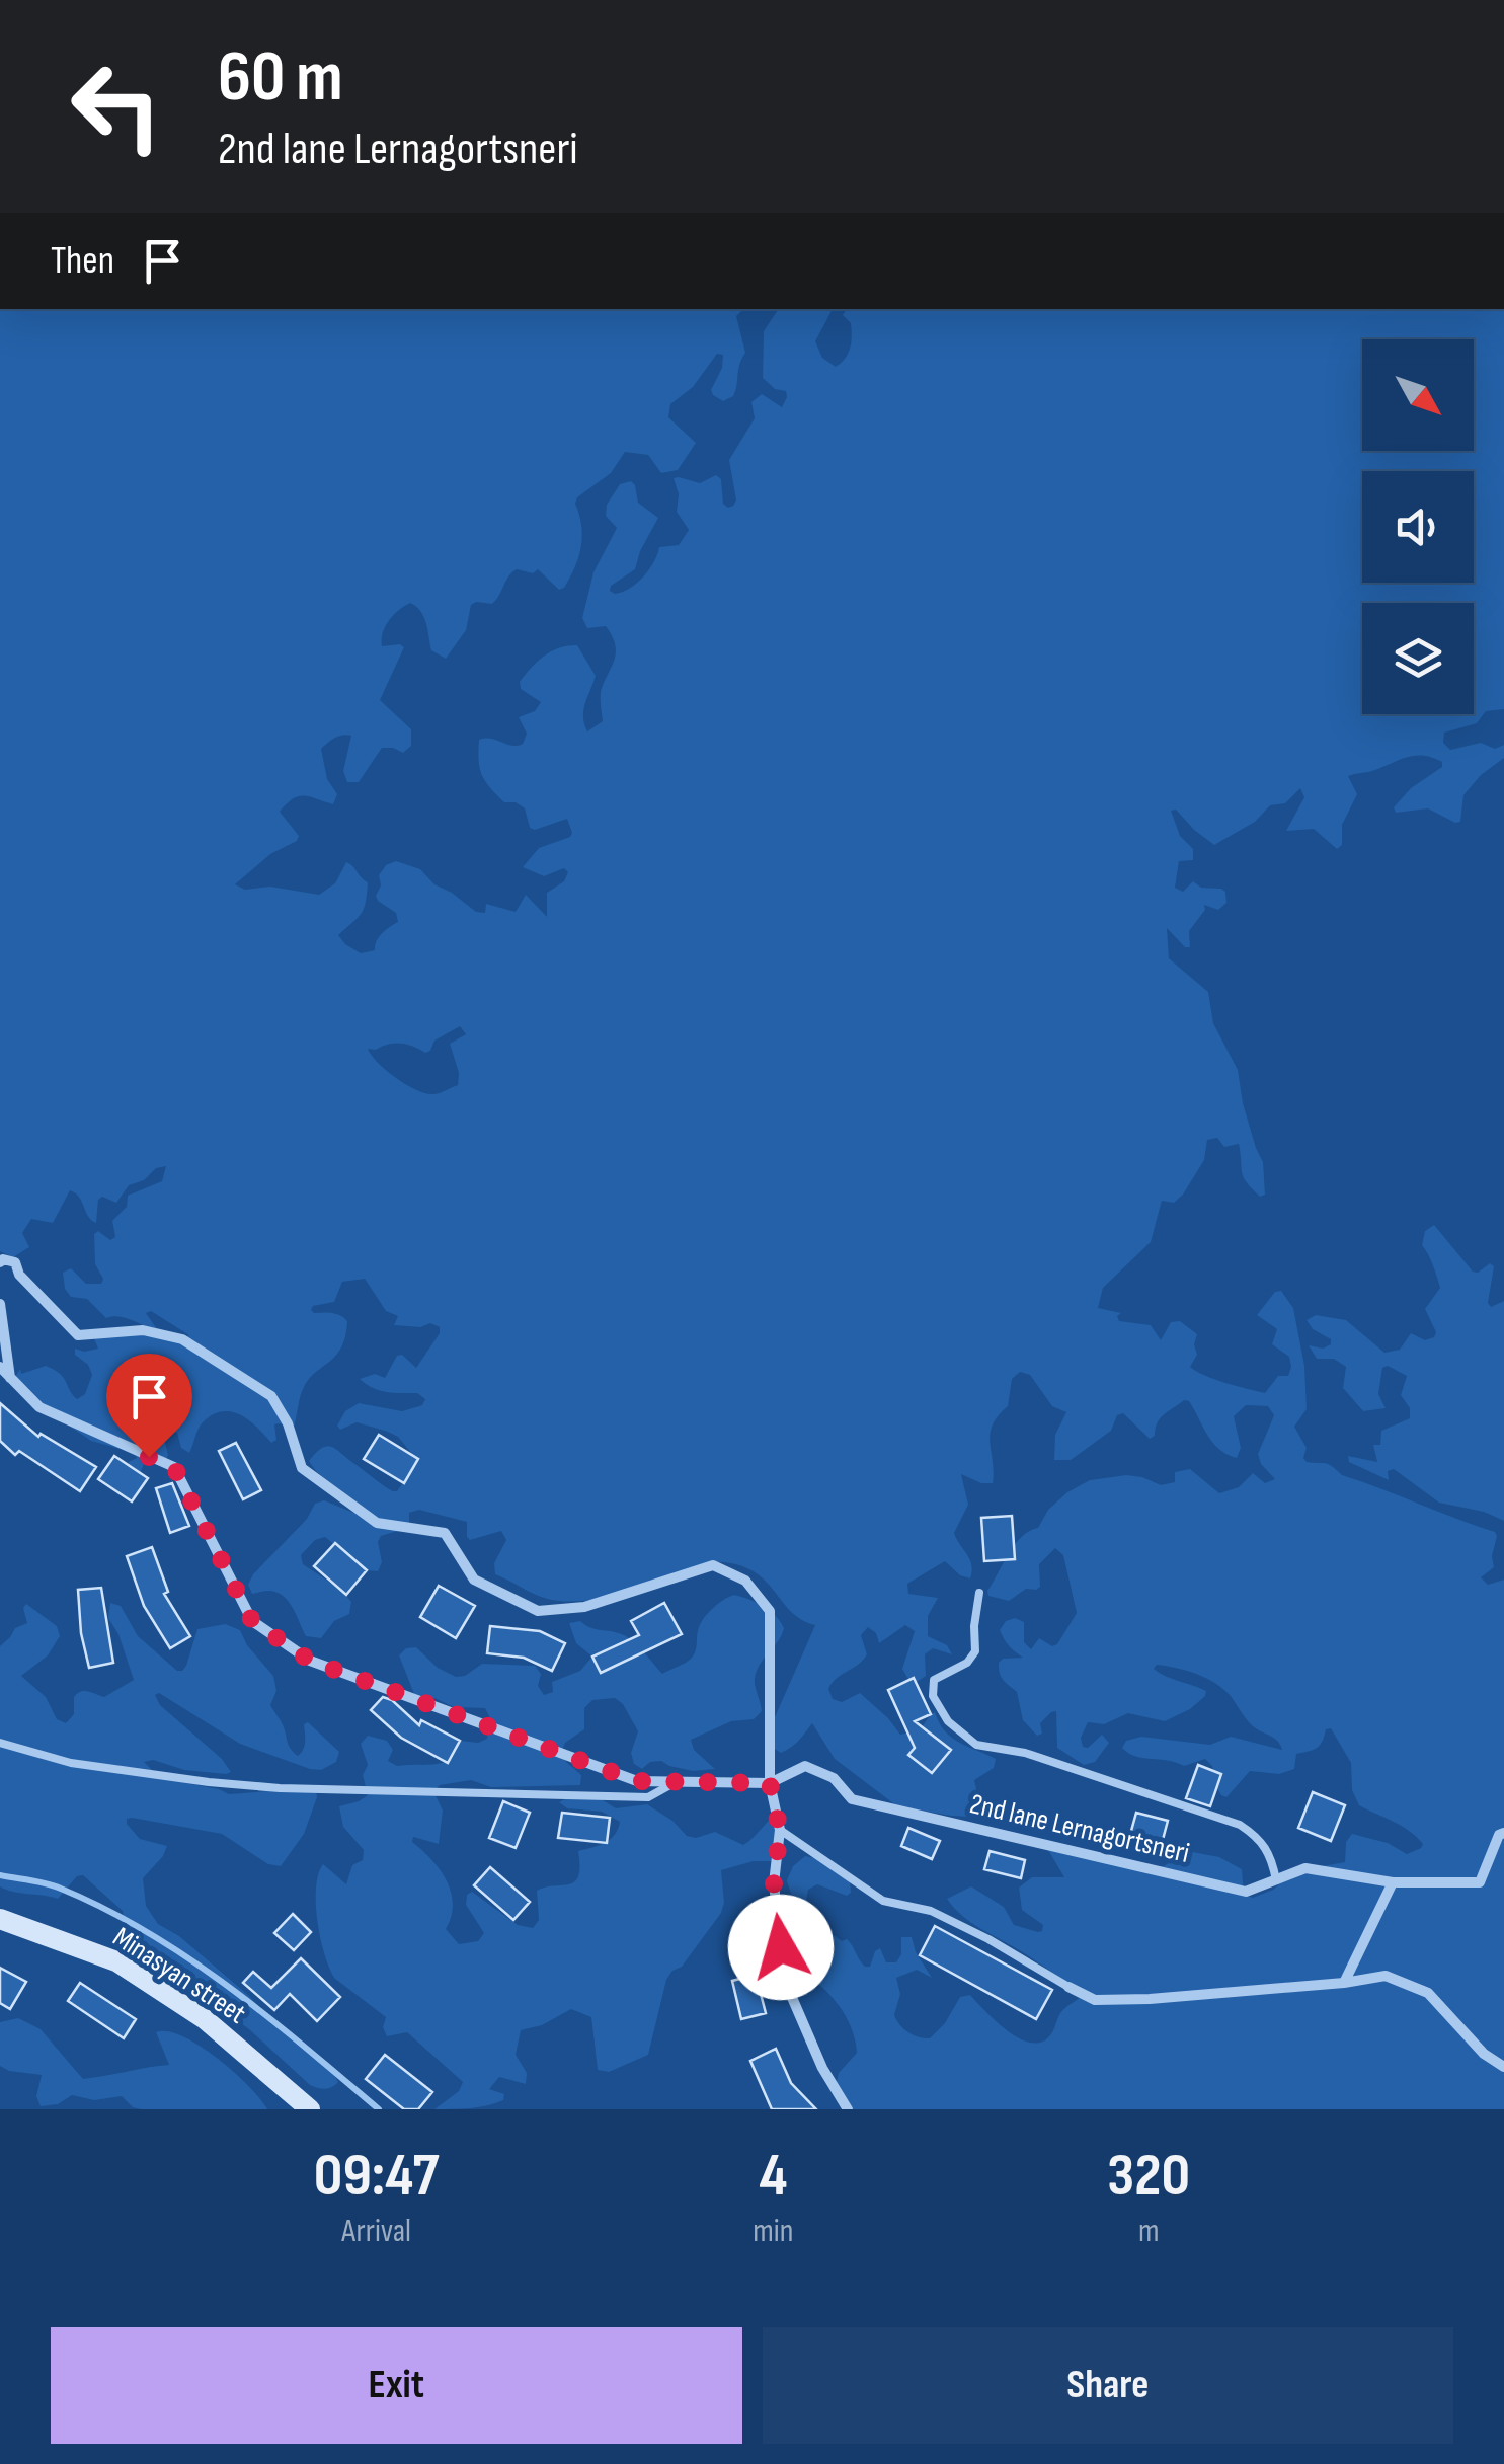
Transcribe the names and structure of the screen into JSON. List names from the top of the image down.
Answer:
{
  "streets": {
    "street": ["2nd lane Lernagortsneri", "Minasyan street"]
  },
  "north": "bottom right",
  "page": {
    "turn": ["60 m", "2nd lane Lernagortsneri"],
    "then": "Then",
    "eta": [
      "09:47",
      "Arrival",
      "4",
      "min",
      "320",
      "m"
    ],
    "buttons": ["Exit", "Share"]
  }
}
